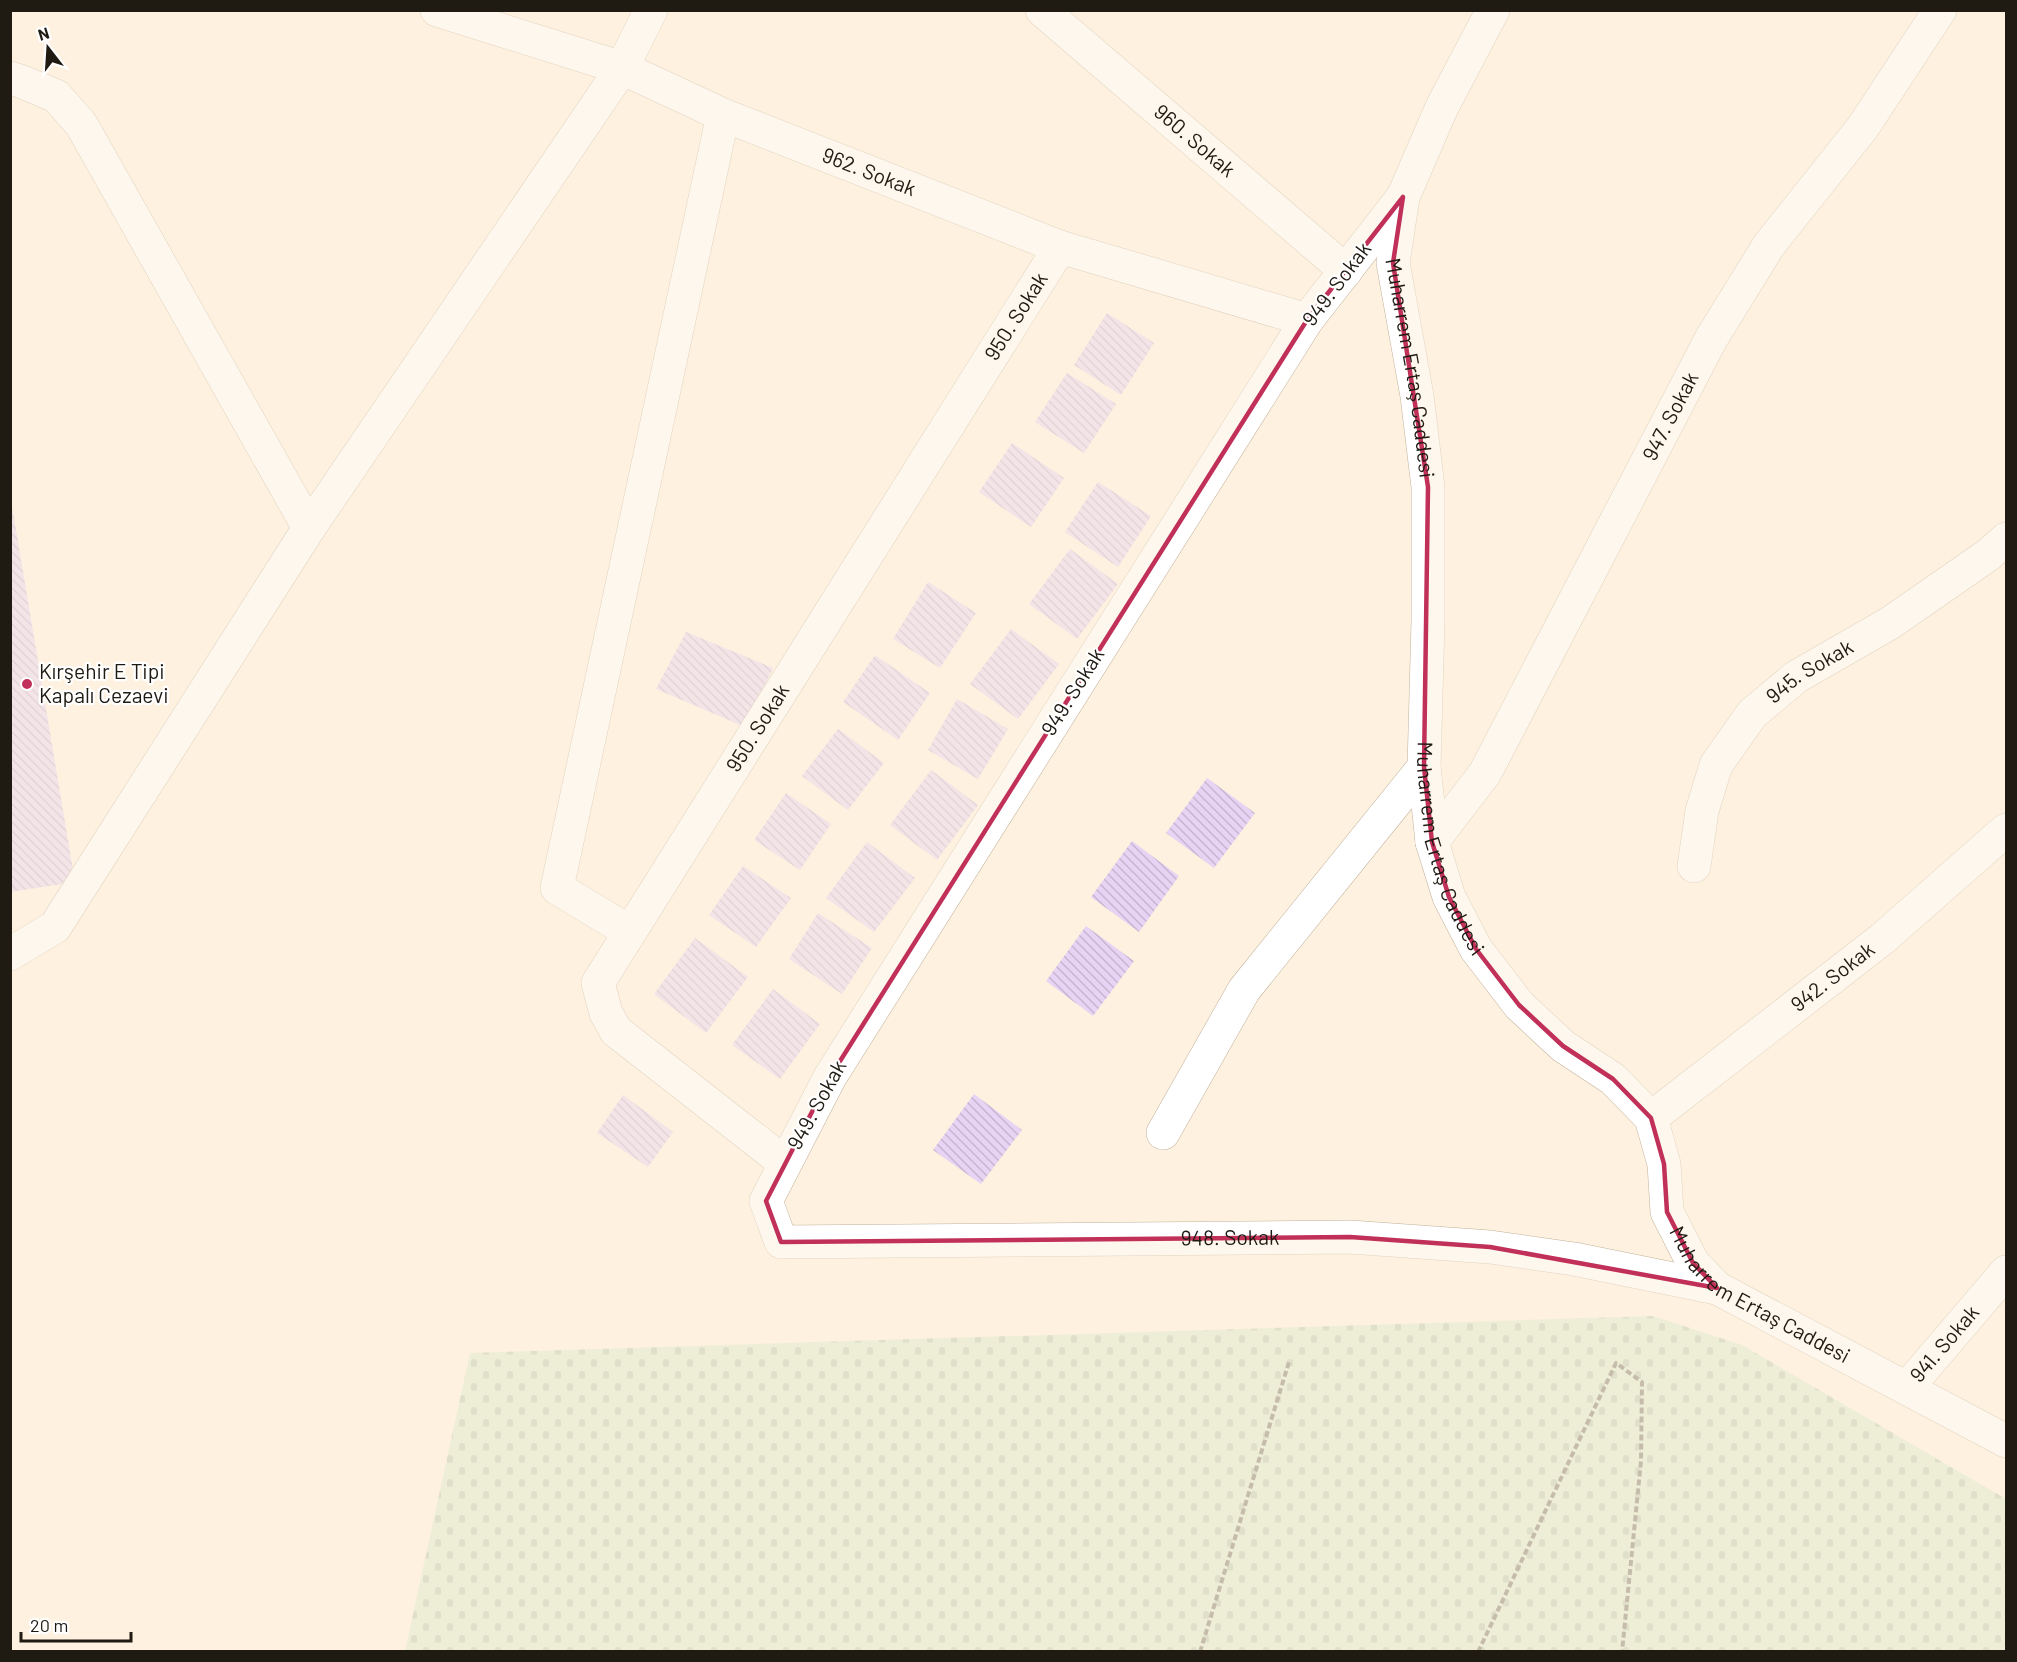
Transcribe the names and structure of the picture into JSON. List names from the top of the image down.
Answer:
{
  "streets": {
    "street": [
      "960. Sokak",
      "962. Sokak",
      "949. Sokak",
      "950. Sokak",
      "Muharrem Ertaş Caddesi",
      "947. Sokak",
      "945. Sokak",
      "942. Sokak",
      "948. Sokak",
      "941. Sokak"
    ]
  },
  "crossings": [
    ["960. Sokak", "949. Sokak"],
    ["962. Sokak", "949. Sokak"],
    ["962. Sokak", "950. Sokak"],
    ["949. Sokak", "950. Sokak"],
    ["949. Sokak", "Muharrem Ertaş Caddesi"],
    ["949. Sokak", "948. Sokak"],
    ["Muharrem Ertaş Caddesi", "947. Sokak"],
    ["Muharrem Ertaş Caddesi", "942. Sokak"],
    ["Muharrem Ertaş Caddesi", "948. Sokak"],
    ["Muharrem Ertaş Caddesi", "941. Sokak"]
  ],
  "places": ["Kırşehir E Tipi Kapalı Cezaevi"],
  "scale_bar": "20 m",
  "north": "top"
}
